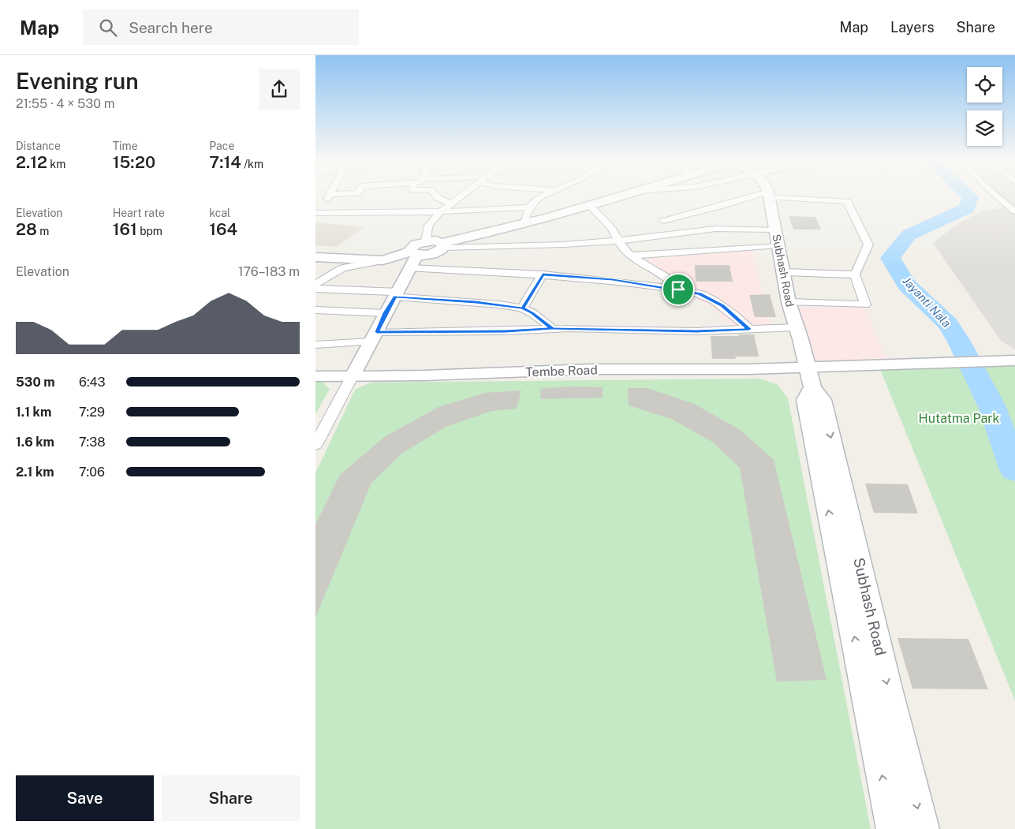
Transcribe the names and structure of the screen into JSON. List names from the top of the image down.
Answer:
{
  "streets": {
    "main road": ["Subhash Road"],
    "street": ["Tembe Road"]
  },
  "crossings": [
    ["Subhash Road", "Tembe Road"]
  ],
  "water": ["Jayanti Nala"],
  "parks": ["Hutatma Park"],
  "page": {
    "header": "Map",
    "search": "Search here",
    "nav": ["Map", "Layers", "Share"],
    "heading": ["Evening run", "21:55 · 4 × 530 m"],
    "stats": [
      ["Distance", "2.12 km"],
      ["Time", "15:20"],
      ["Pace", "7:14 /km"],
      ["Elevation", "28 m"],
      ["Heart rate", "161 bpm"],
      ["kcal", "164"]
    ],
    "chart": ["Elevation", "176–183 m"],
    "list": [
      {
        "name": "530 m",
        "note": "6:43"
      },
      {
        "name": "1.1 km",
        "note": "7:29"
      },
      {
        "name": "1.6 km",
        "note": "7:38"
      },
      {
        "name": "2.1 km",
        "note": "7:06"
      }
    ],
    "buttons": ["Save", "Share"]
  }
}
